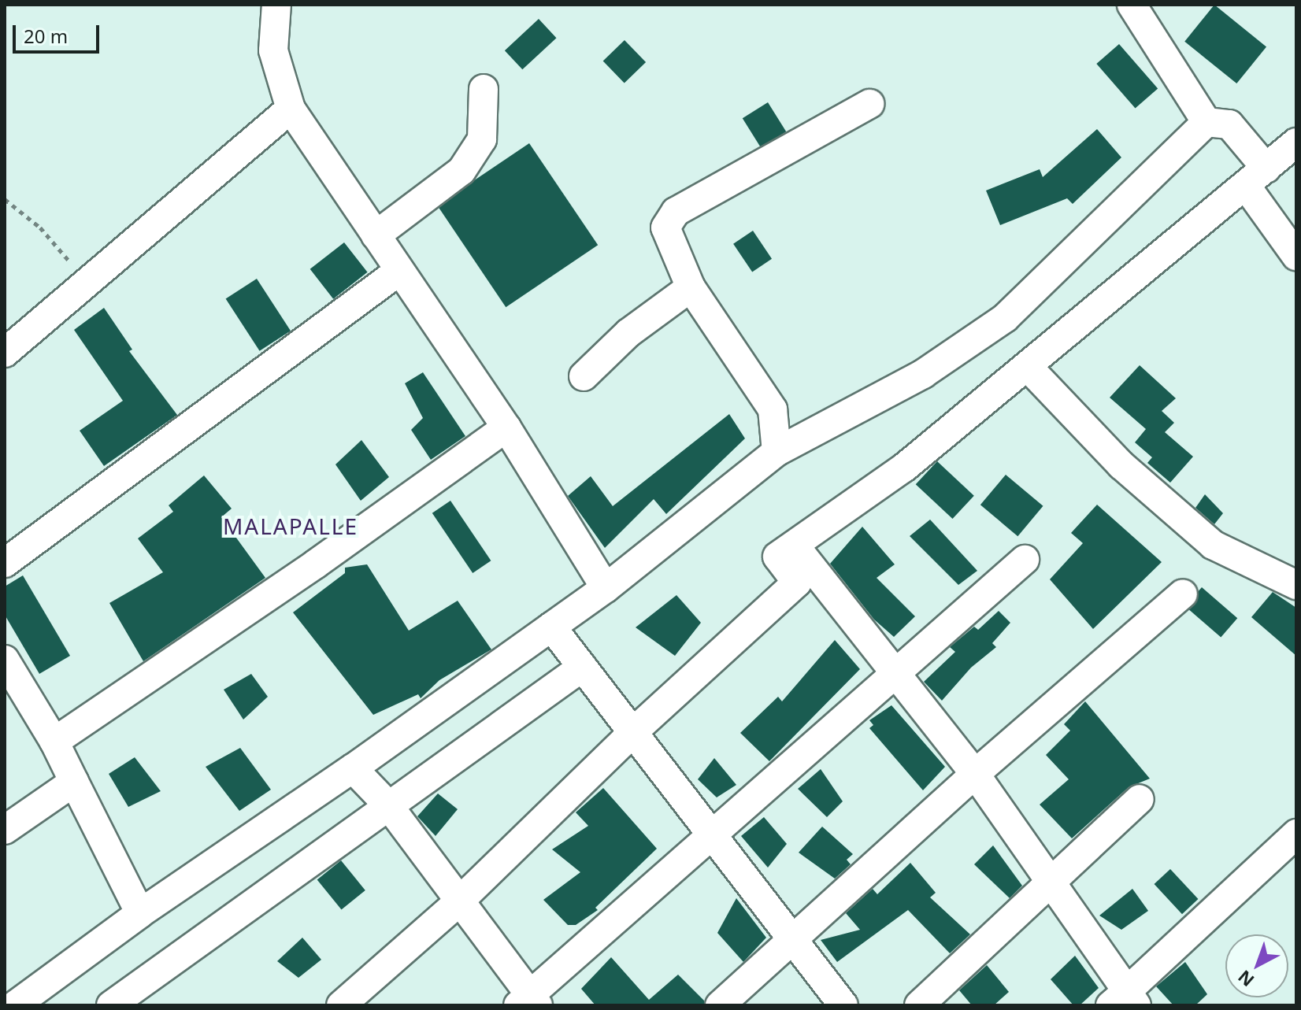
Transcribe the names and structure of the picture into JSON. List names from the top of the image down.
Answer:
{
  "districts": ["MALAPALLE"],
  "scale_bar": "20 m",
  "north": "bottom left"
}
